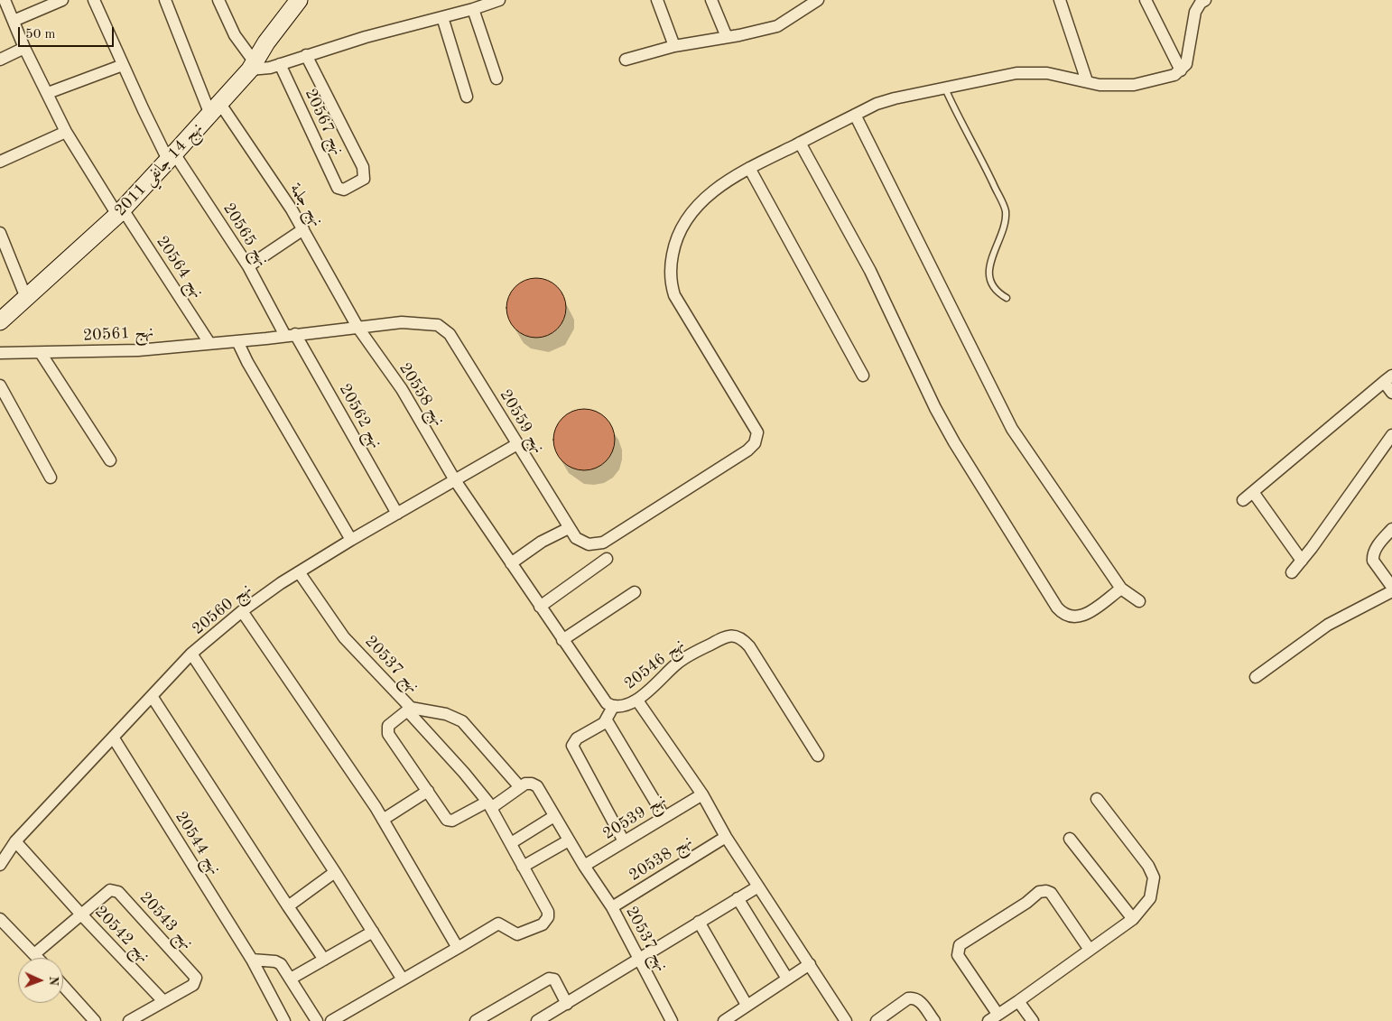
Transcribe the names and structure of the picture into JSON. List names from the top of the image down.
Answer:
{
  "streets": {
    "street": [
      "نهج 20567",
      "نهج 14 جانفي 2011",
      "نهج جلمة",
      "نهج 20565",
      "نهج 20564",
      "نهج 20561",
      "نهج 20558",
      "نهج 20562",
      "نهج 20559",
      "نهج 20560",
      "نهج 20537",
      "نهج 20546",
      "نهج 20539",
      "نهج 20544",
      "نهج 20538",
      "نهج 20543",
      "نهج 20542"
    ]
  },
  "crossings": [
    ["نهج 14 جانفي 2011", "نهج جلمة"],
    ["نهج 14 جانفي 2011", "نهج 20565"],
    ["نهج 14 جانفي 2011", "نهج 20564"],
    ["نهج جلمة", "نهج 20561"],
    ["نهج جلمة", "نهج 20558"],
    ["نهج 20565", "نهج 20561"],
    ["نهج 20565", "نهج 20562"],
    ["نهج 20564", "نهج 20561"],
    ["نهج 20561", "نهج 20558"],
    ["نهج 20561", "نهج 20562"],
    ["نهج 20561", "نهج 20559"],
    ["نهج 20558", "نهج 20560"],
    ["نهج 20562", "نهج 20560"],
    ["نهج 20559", "نهج 20560"],
    ["نهج 20560", "نهج 20537"],
    ["نهج 20560", "نهج 20544"],
    ["نهج 20537", "نهج 20539"],
    ["نهج 20537", "نهج 20538"],
    ["نهج 20543", "نهج 20542"]
  ],
  "scale_bar": "50 m",
  "north": "right"
}
